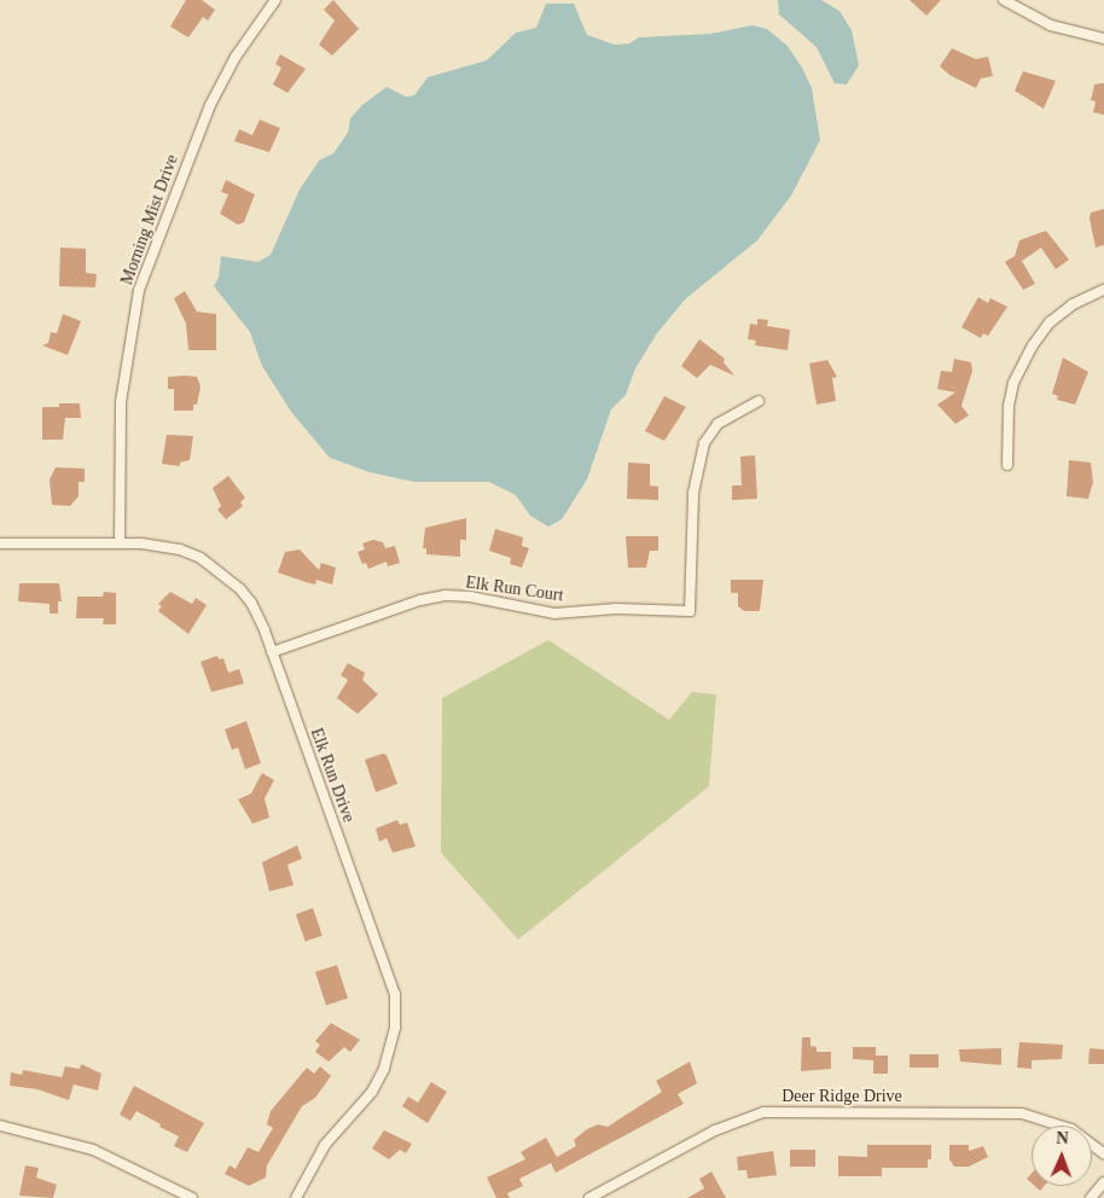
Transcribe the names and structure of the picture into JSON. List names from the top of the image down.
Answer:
{
  "streets": {
    "street": [
      "Morning Mist Drive",
      "Elk Run Court",
      "Elk Run Drive",
      "Deer Ridge Drive"
    ]
  },
  "crossings": [
    ["Morning Mist Drive", "Elk Run Drive"],
    ["Elk Run Court", "Elk Run Drive"]
  ],
  "north": "top"
}
